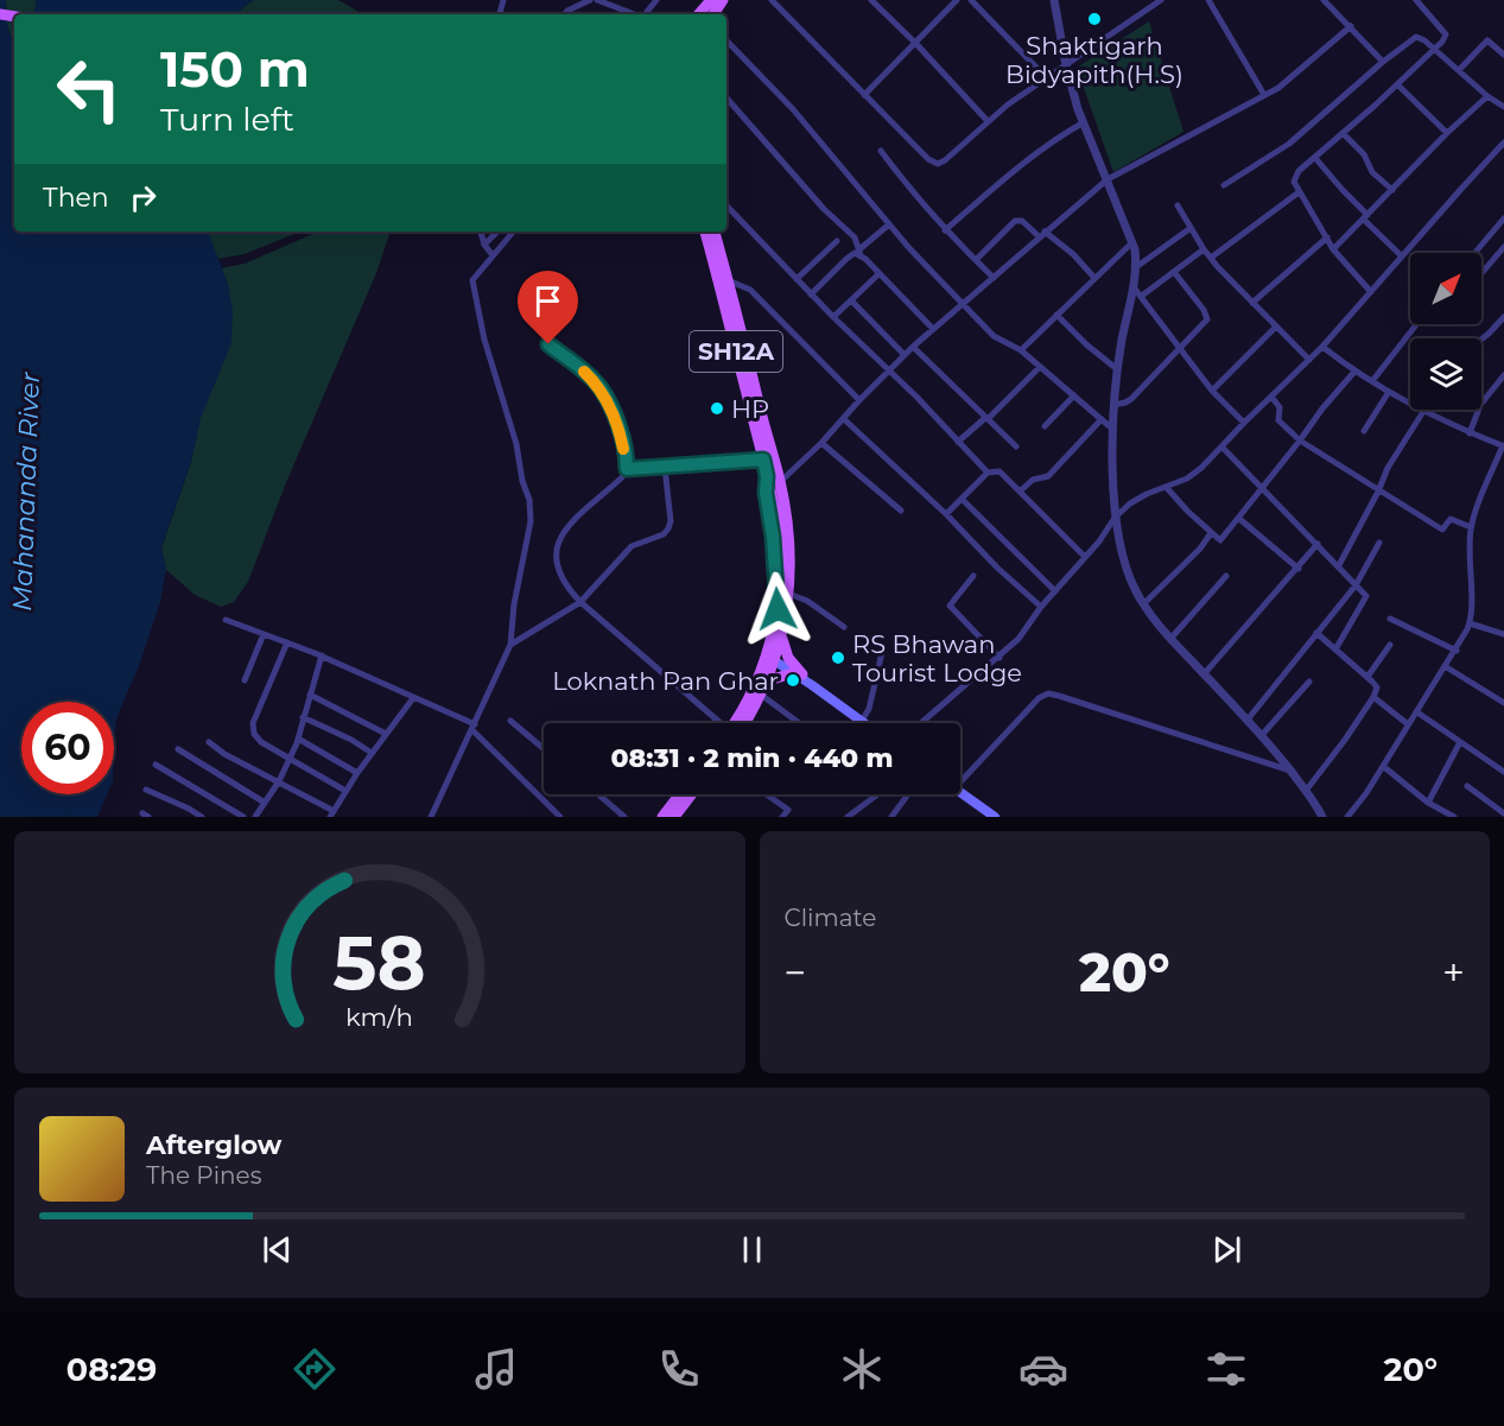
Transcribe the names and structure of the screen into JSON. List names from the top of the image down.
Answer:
{
  "streets": {
    "main road": ["SH12A"]
  },
  "water": ["Mahananda River"],
  "places": [
    "Shaktigarh Bidyapith(H.S)",
    "HP",
    "RS Bhawan Tourist Lodge",
    "Loknath Pan Ghar"
  ],
  "north": "top right",
  "page": {
    "turn": ["150 m", "Turn left"],
    "then": "Then",
    "limit": "60",
    "trip": "08:31 · 2 min · 440 m",
    "tile": "Climate",
    "heat": ["−", "20°", "+"],
    "song": ["Afterglow", "The Pines"],
    "tabs": ["08:29", "20°"],
    "gauge": ["58", "km/h"]
  }
}
